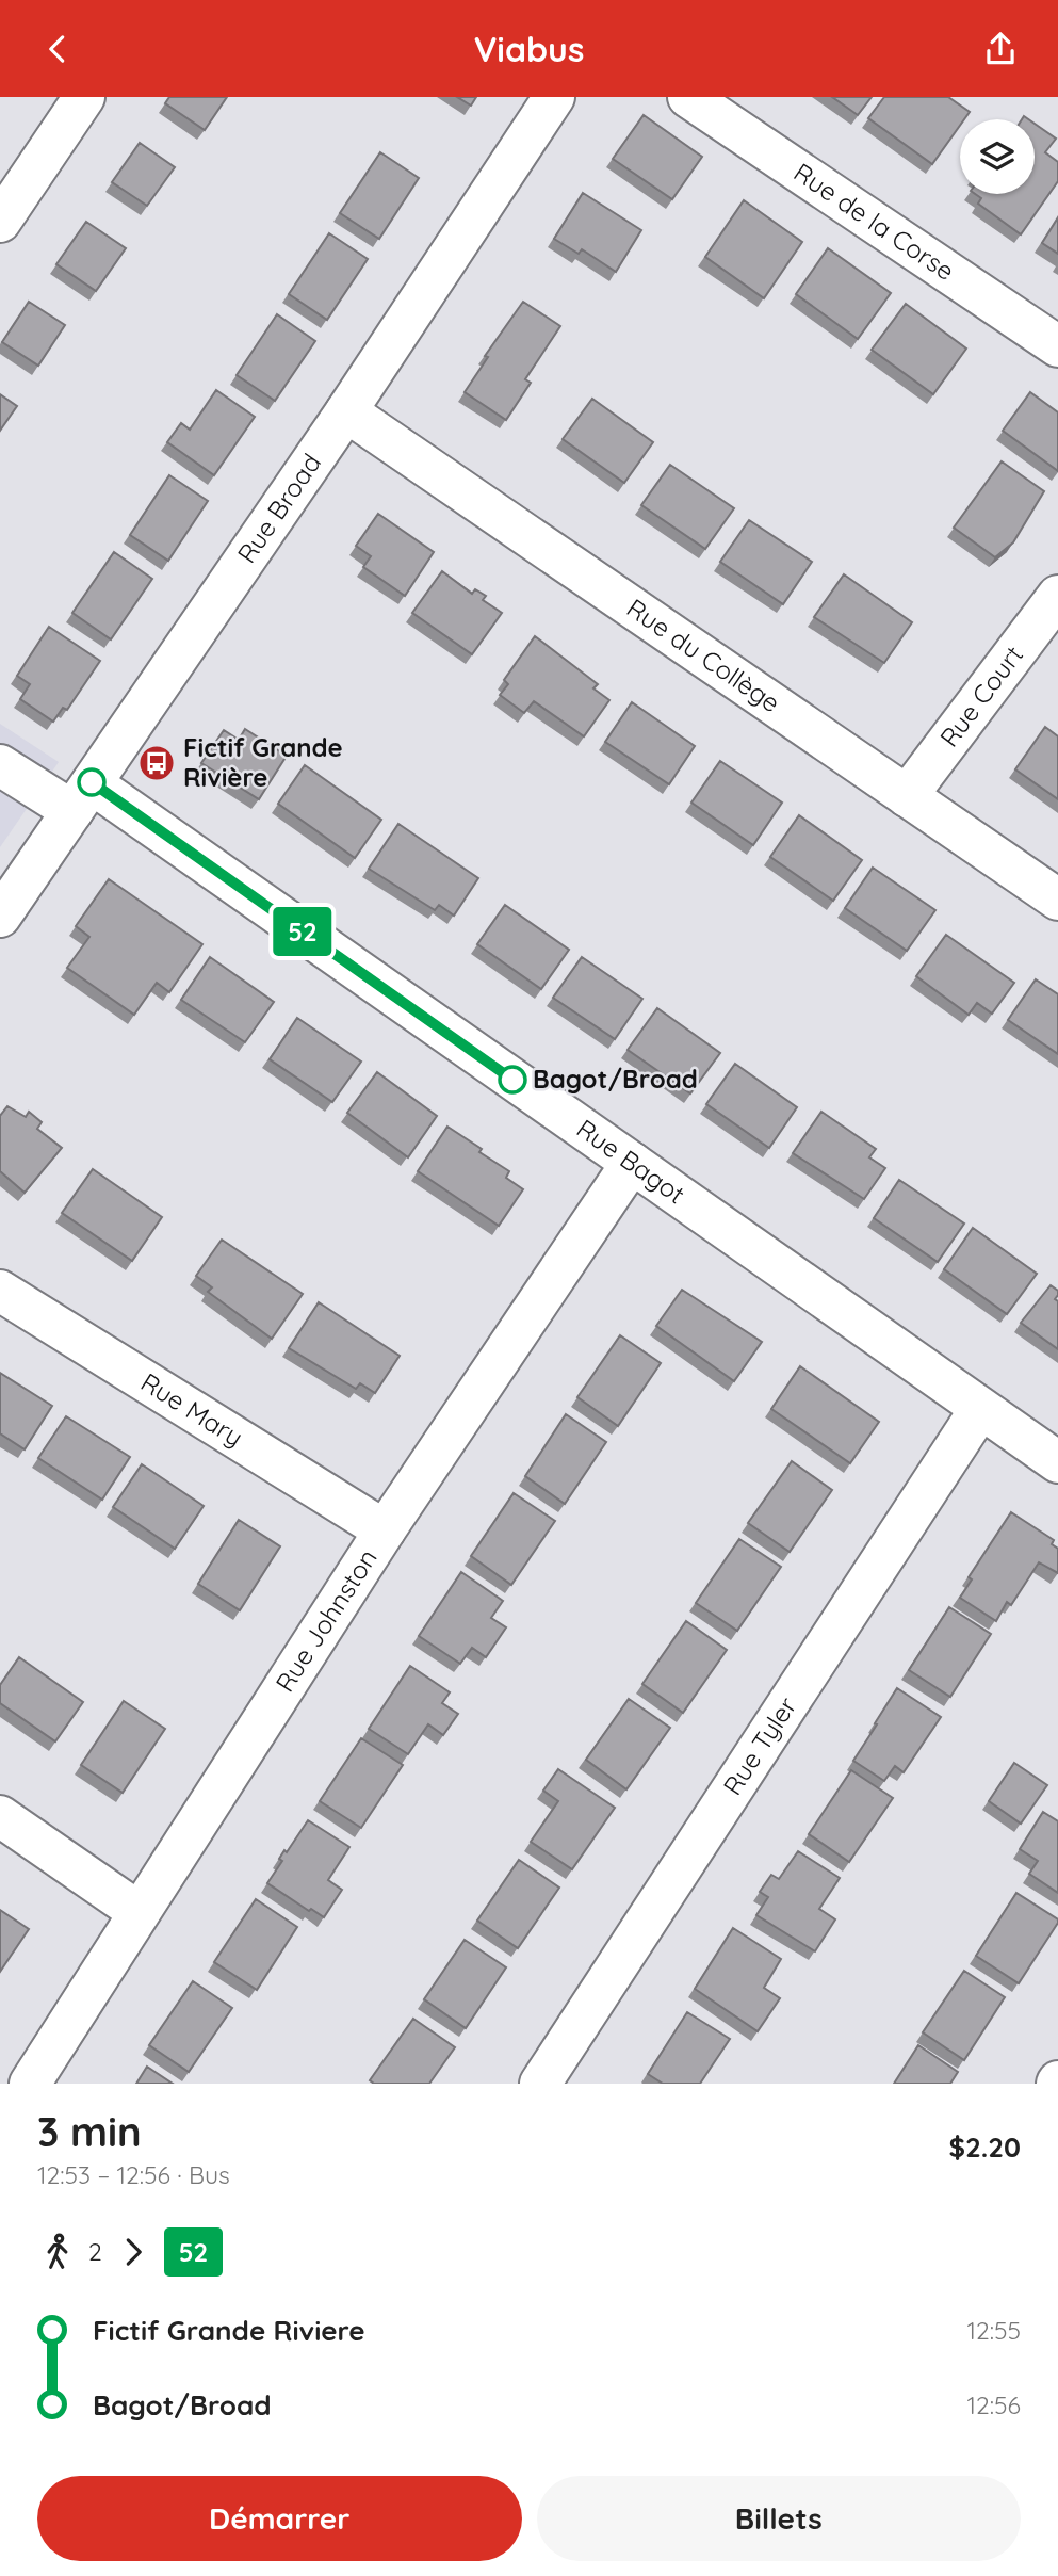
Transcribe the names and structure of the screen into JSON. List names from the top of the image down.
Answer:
{
  "streets": {
    "street": [
      "Rue de la Corse",
      "Rue Broad",
      "Rue du Collège",
      "Rue Court",
      "Rue Bagot",
      "Rue Mary",
      "Rue Johnston",
      "Rue Tyler"
    ]
  },
  "crossings": [
    ["Rue Broad", "Rue du Collège"],
    ["Rue Broad", "Rue Bagot"],
    ["Rue du Collège", "Rue Court"],
    ["Rue Bagot", "Rue Johnston"],
    ["Rue Bagot", "Rue Tyler"],
    ["Rue Mary", "Rue Johnston"]
  ],
  "places": {
    "bus stop": ["Fictif Grande Rivière"],
    "other": ["Bagot/Broad"]
  },
  "lines": ["bus line 52"],
  "page": {
    "header": "Viabus",
    "on_map": "52",
    "heading": ["3 min", "12:53 – 12:56 · Bus", "$2.20"],
    "legs": ["2", "52"],
    "list": [
      {
        "name": "Fictif Grande Riviere",
        "value": "12:55"
      },
      {
        "name": "Bagot/Broad",
        "value": "12:56"
      }
    ],
    "buttons": ["Démarrer", "Billets"]
  }
}
